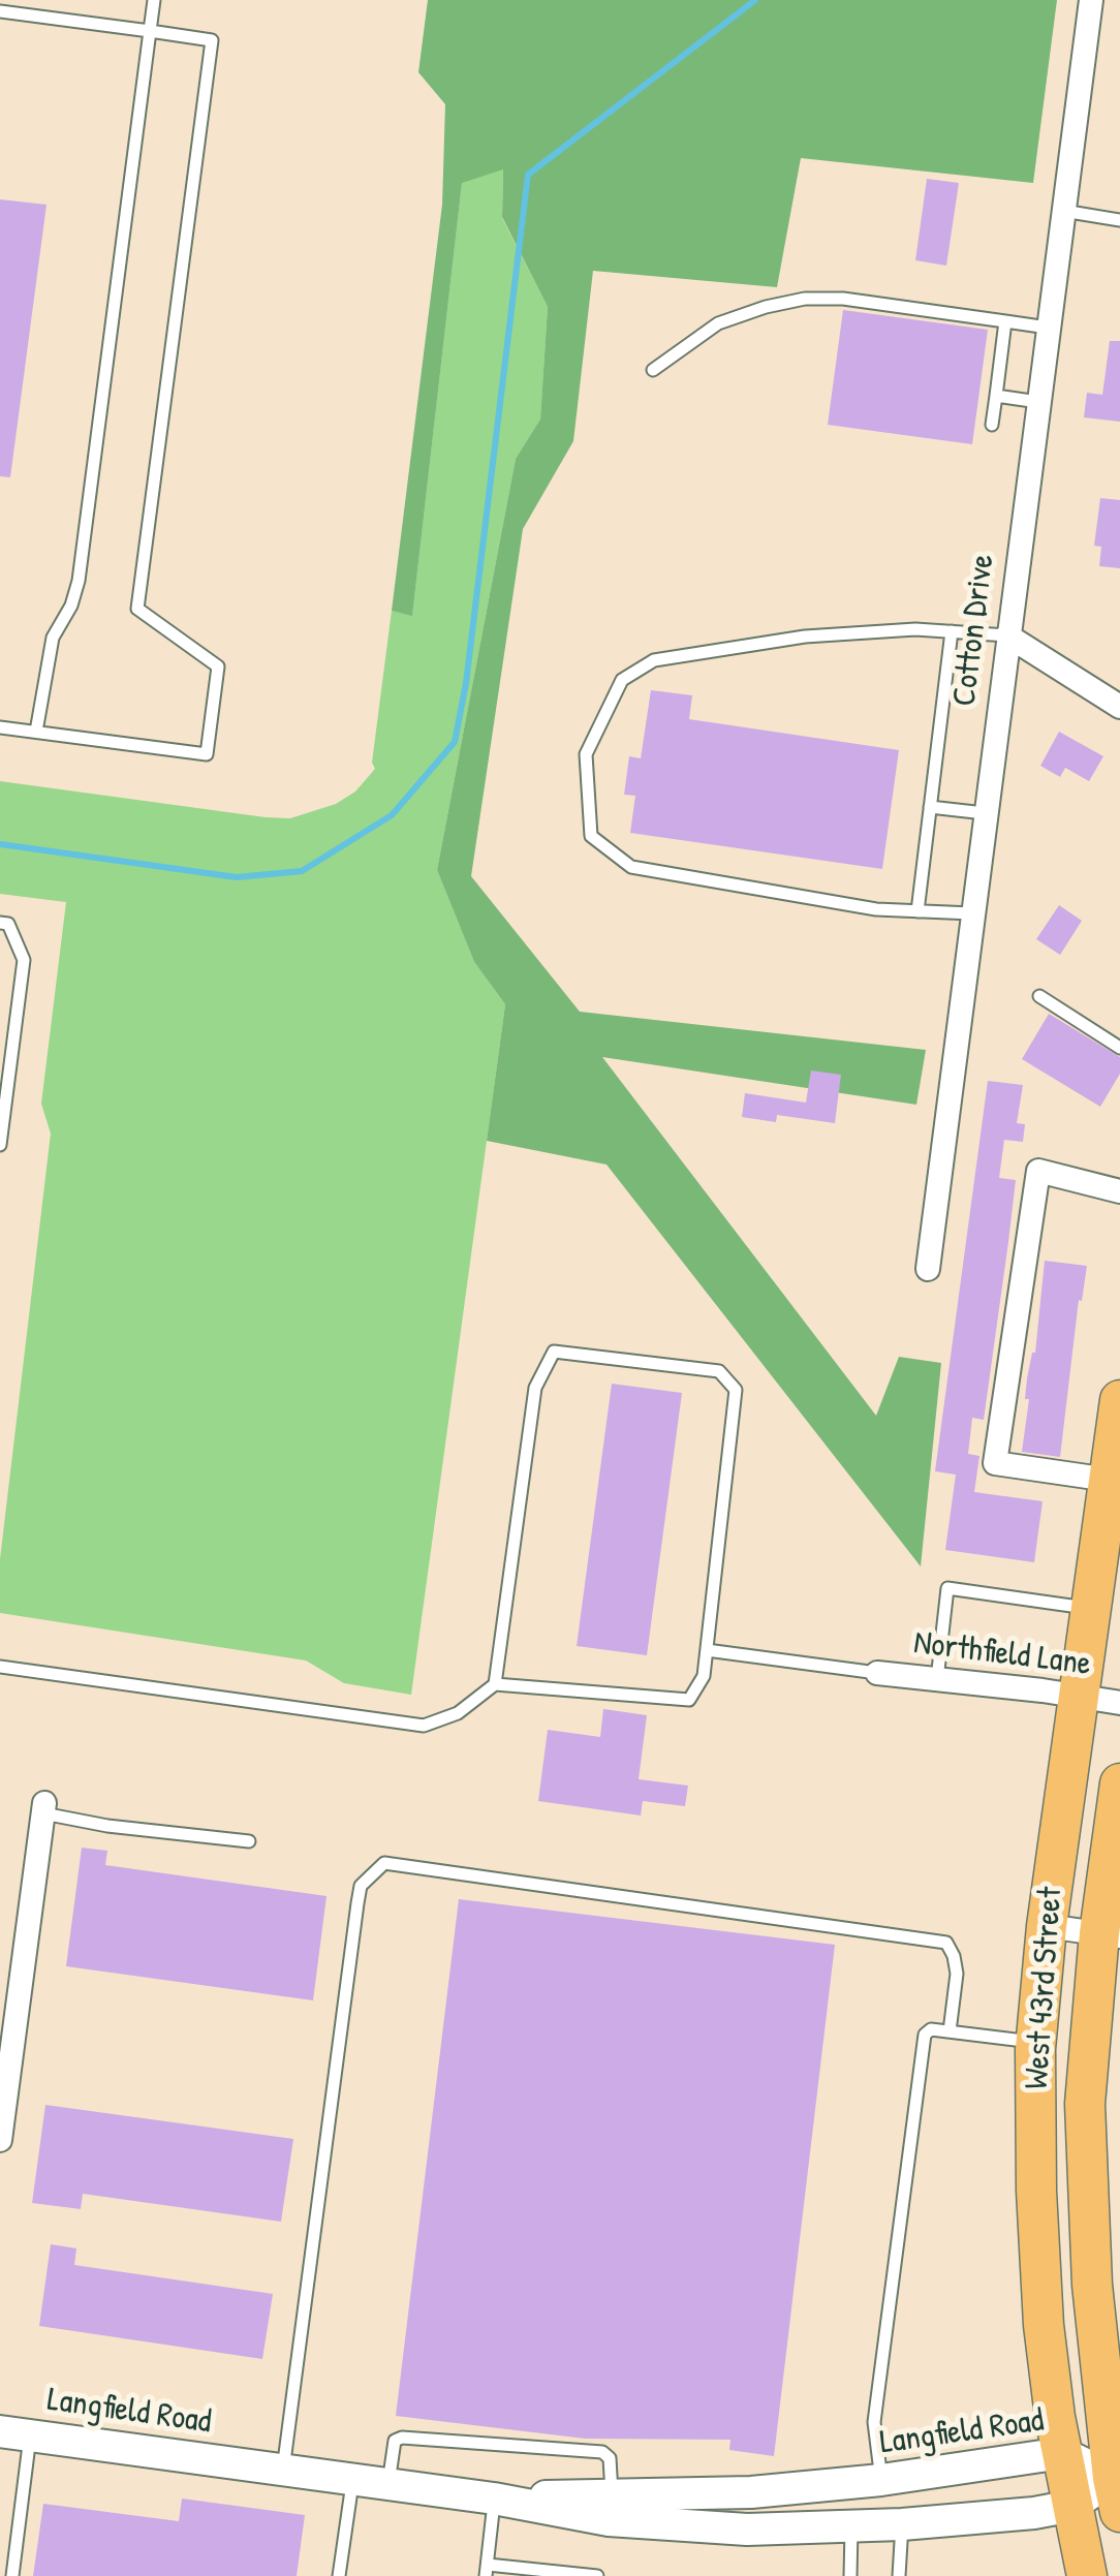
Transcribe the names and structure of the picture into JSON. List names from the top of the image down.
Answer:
{
  "streets": {
    "main road": ["West 43rd Street"],
    "street": ["Cotton Drive", "Northfield Lane", "Langfield Road"]
  },
  "crossings": [
    ["Northfield Lane", "West 43rd Street"],
    ["West 43rd Street", "Langfield Road"]
  ]
}
